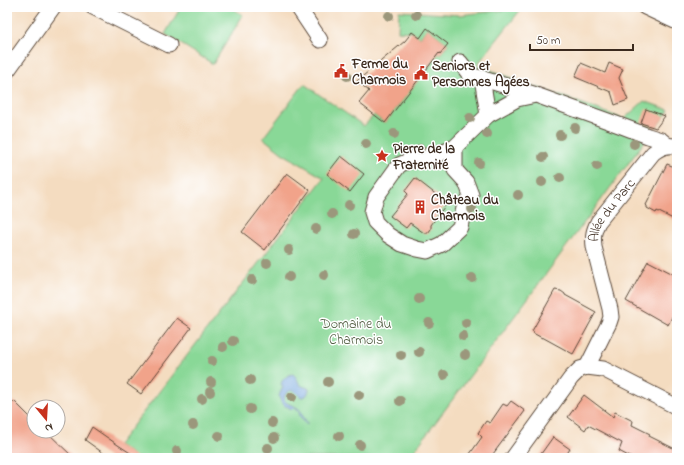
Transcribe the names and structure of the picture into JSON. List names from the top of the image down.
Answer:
{
  "streets": {
    "street": ["Allée du Parc"]
  },
  "parks": ["Domaine du Charmois"],
  "places": {
    "public building": ["Ferme du Charmois", "Seniors et Personnes Agées"],
    "place": ["Pierre de la Fraternité"],
    "building": ["Château du Charmois"]
  },
  "scale_bar": "50 m",
  "north": "bottom"
}
